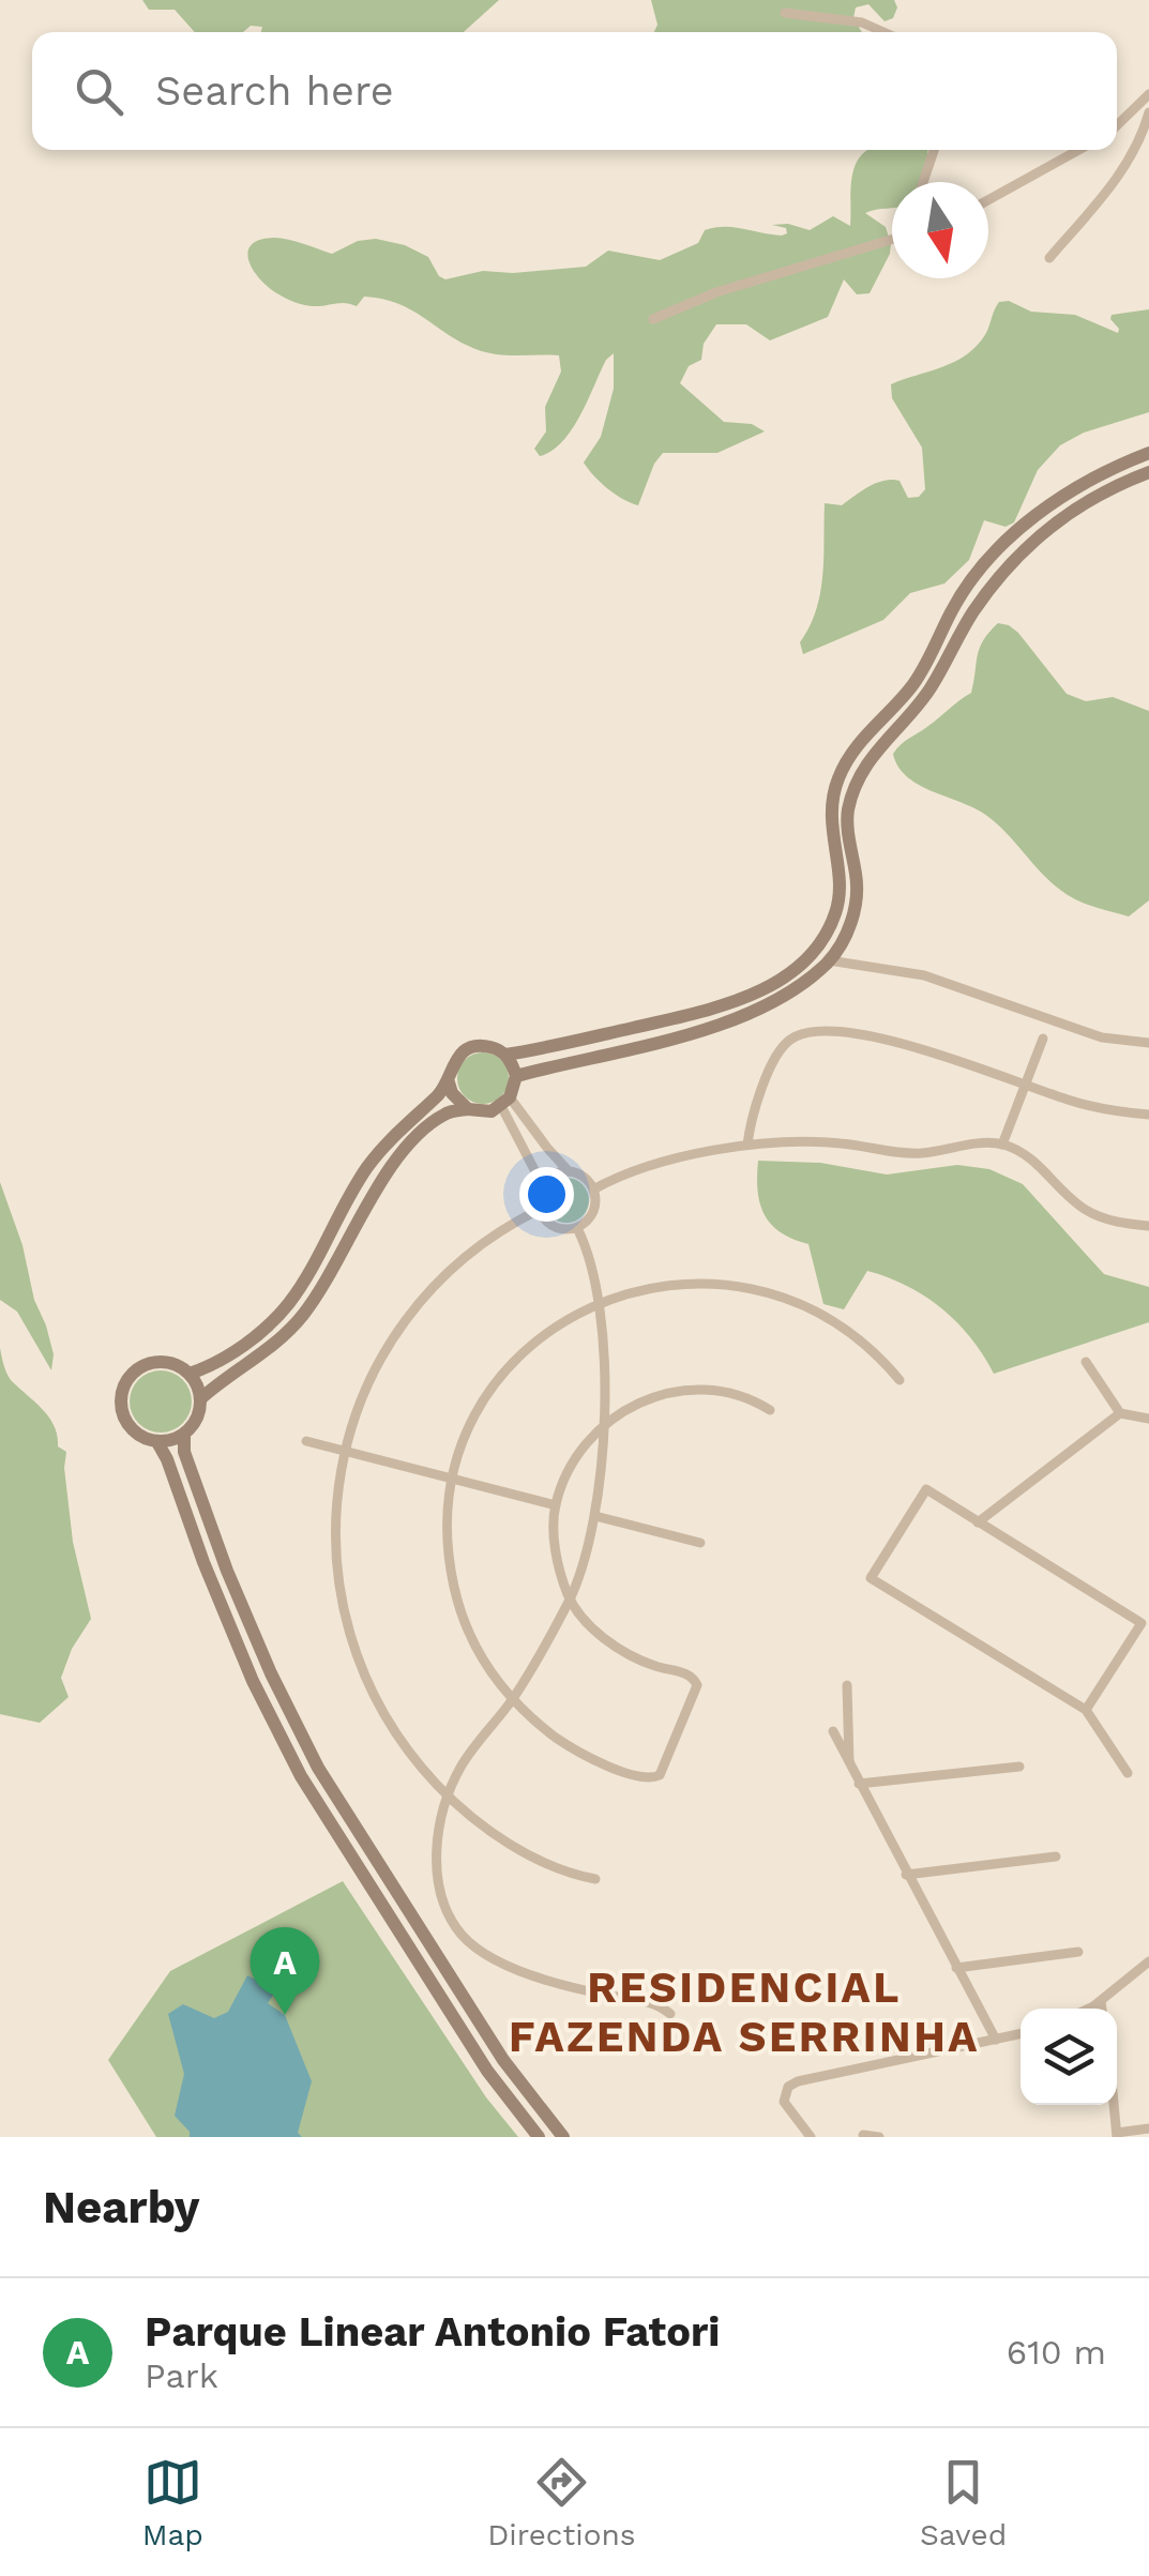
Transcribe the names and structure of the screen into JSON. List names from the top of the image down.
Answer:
{
  "districts": ["RESIDENCIAL FAZENDA SERRINHA"],
  "north": "bottom",
  "page": {
    "search": "Search here",
    "pins": "A",
    "heading": "Nearby",
    "list": [
      {
        "mark": "A",
        "name": "Parque Linear Antonio Fatori",
        "note": "Park",
        "value": "610 m"
      }
    ],
    "nav": ["Map", "Directions", "Saved"]
  }
}
